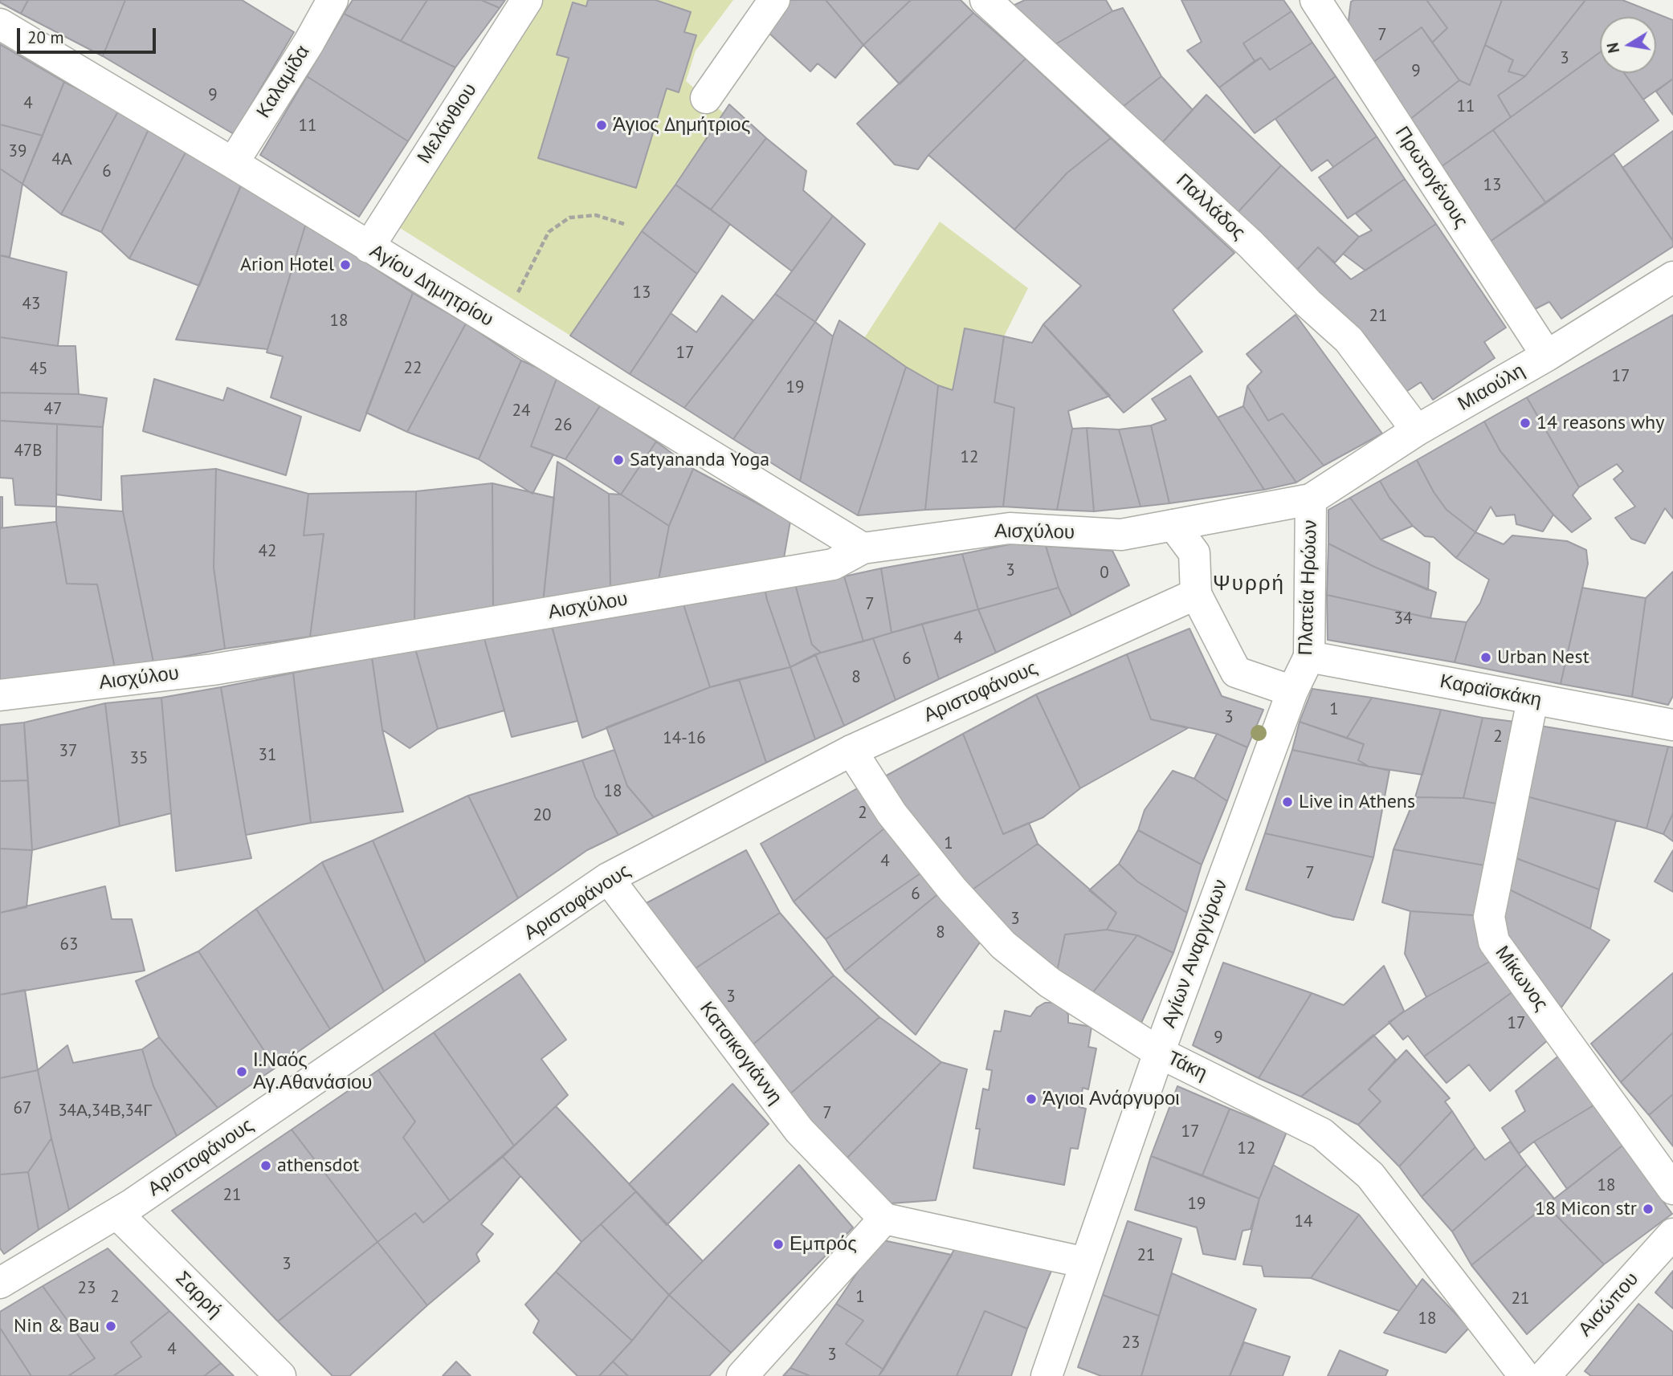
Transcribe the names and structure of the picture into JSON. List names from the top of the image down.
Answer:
{
  "streets": {
    "street": [
      "Καλαμίδα",
      "Μελάνθιου",
      "Πρωτογένους",
      "Παλλάδος",
      "Αγίου Δημητρίου",
      "Μιαούλη",
      "Αισχύλου",
      "Πλατεία Ηρώων",
      "Καραϊσκάκη",
      "Αριστοφάνους",
      "Αγίων Αναργύρων",
      "Μίκωνος",
      "Κατσικογιάννη",
      "Τάκη",
      "Σαρρή",
      "Αισώπου"
    ]
  },
  "crossings": [
    ["Καλαμίδα", "Αγίου Δημητρίου"],
    ["Μελάνθιου", "Αγίου Δημητρίου"],
    ["Πρωτογένους", "Μιαούλη"],
    ["Παλλάδος", "Μιαούλη"],
    ["Αγίου Δημητρίου", "Αισχύλου"],
    ["Μιαούλη", "Πλατεία Ηρώων"],
    ["Αισχύλου", "Πλατεία Ηρώων"],
    ["Πλατεία Ηρώων", "Καραϊσκάκη"],
    ["Πλατεία Ηρώων", "Αγίων Αναργύρων"],
    ["Καραϊσκάκη", "Μίκωνος"],
    ["Αριστοφάνους", "Κατσικογιάννη"],
    ["Αριστοφάνους", "Τάκη"],
    ["Αριστοφάνους", "Σαρρή"],
    ["Αγίων Αναργύρων", "Τάκη"]
  ],
  "districts": ["Ψυρρή"],
  "places": [
    "Άγιος Δημήτριος",
    "Arion Hotel",
    "14 reasons why",
    "Satyananda Yoga",
    "Urban Nest",
    "Live in Athens",
    "Ι.Ναός Αγ.Αθανάσιου",
    "Άγιοι Ανάργυροι",
    "athensdot",
    "18 Micon str",
    "Εμπρός",
    "Nin & Bau"
  ],
  "house_numbers": [
    "7",
    "3",
    "9",
    "9",
    "4",
    "11",
    "11",
    "39",
    "4Α",
    "6",
    "13",
    "13",
    "43",
    "21",
    "18",
    "17",
    "22",
    "45",
    "17",
    "19",
    "47",
    "24",
    "26",
    "47B",
    "12",
    "42",
    "3",
    "0",
    "7",
    "34",
    "4",
    "6",
    "8",
    "1",
    "3",
    "2",
    "14-16",
    "37",
    "31",
    "35",
    "18",
    "2",
    "20",
    "1",
    "4",
    "7",
    "6",
    "3",
    "8",
    "63",
    "3",
    "17",
    "9",
    "67",
    "34Α,34Β,34Γ",
    "7",
    "17",
    "12",
    "18",
    "21",
    "19",
    "14",
    "21",
    "3",
    "23",
    "2",
    "1",
    "21",
    "18",
    "23",
    "4",
    "3"
  ],
  "scale_bar": "20 m",
  "north": "left"
}
